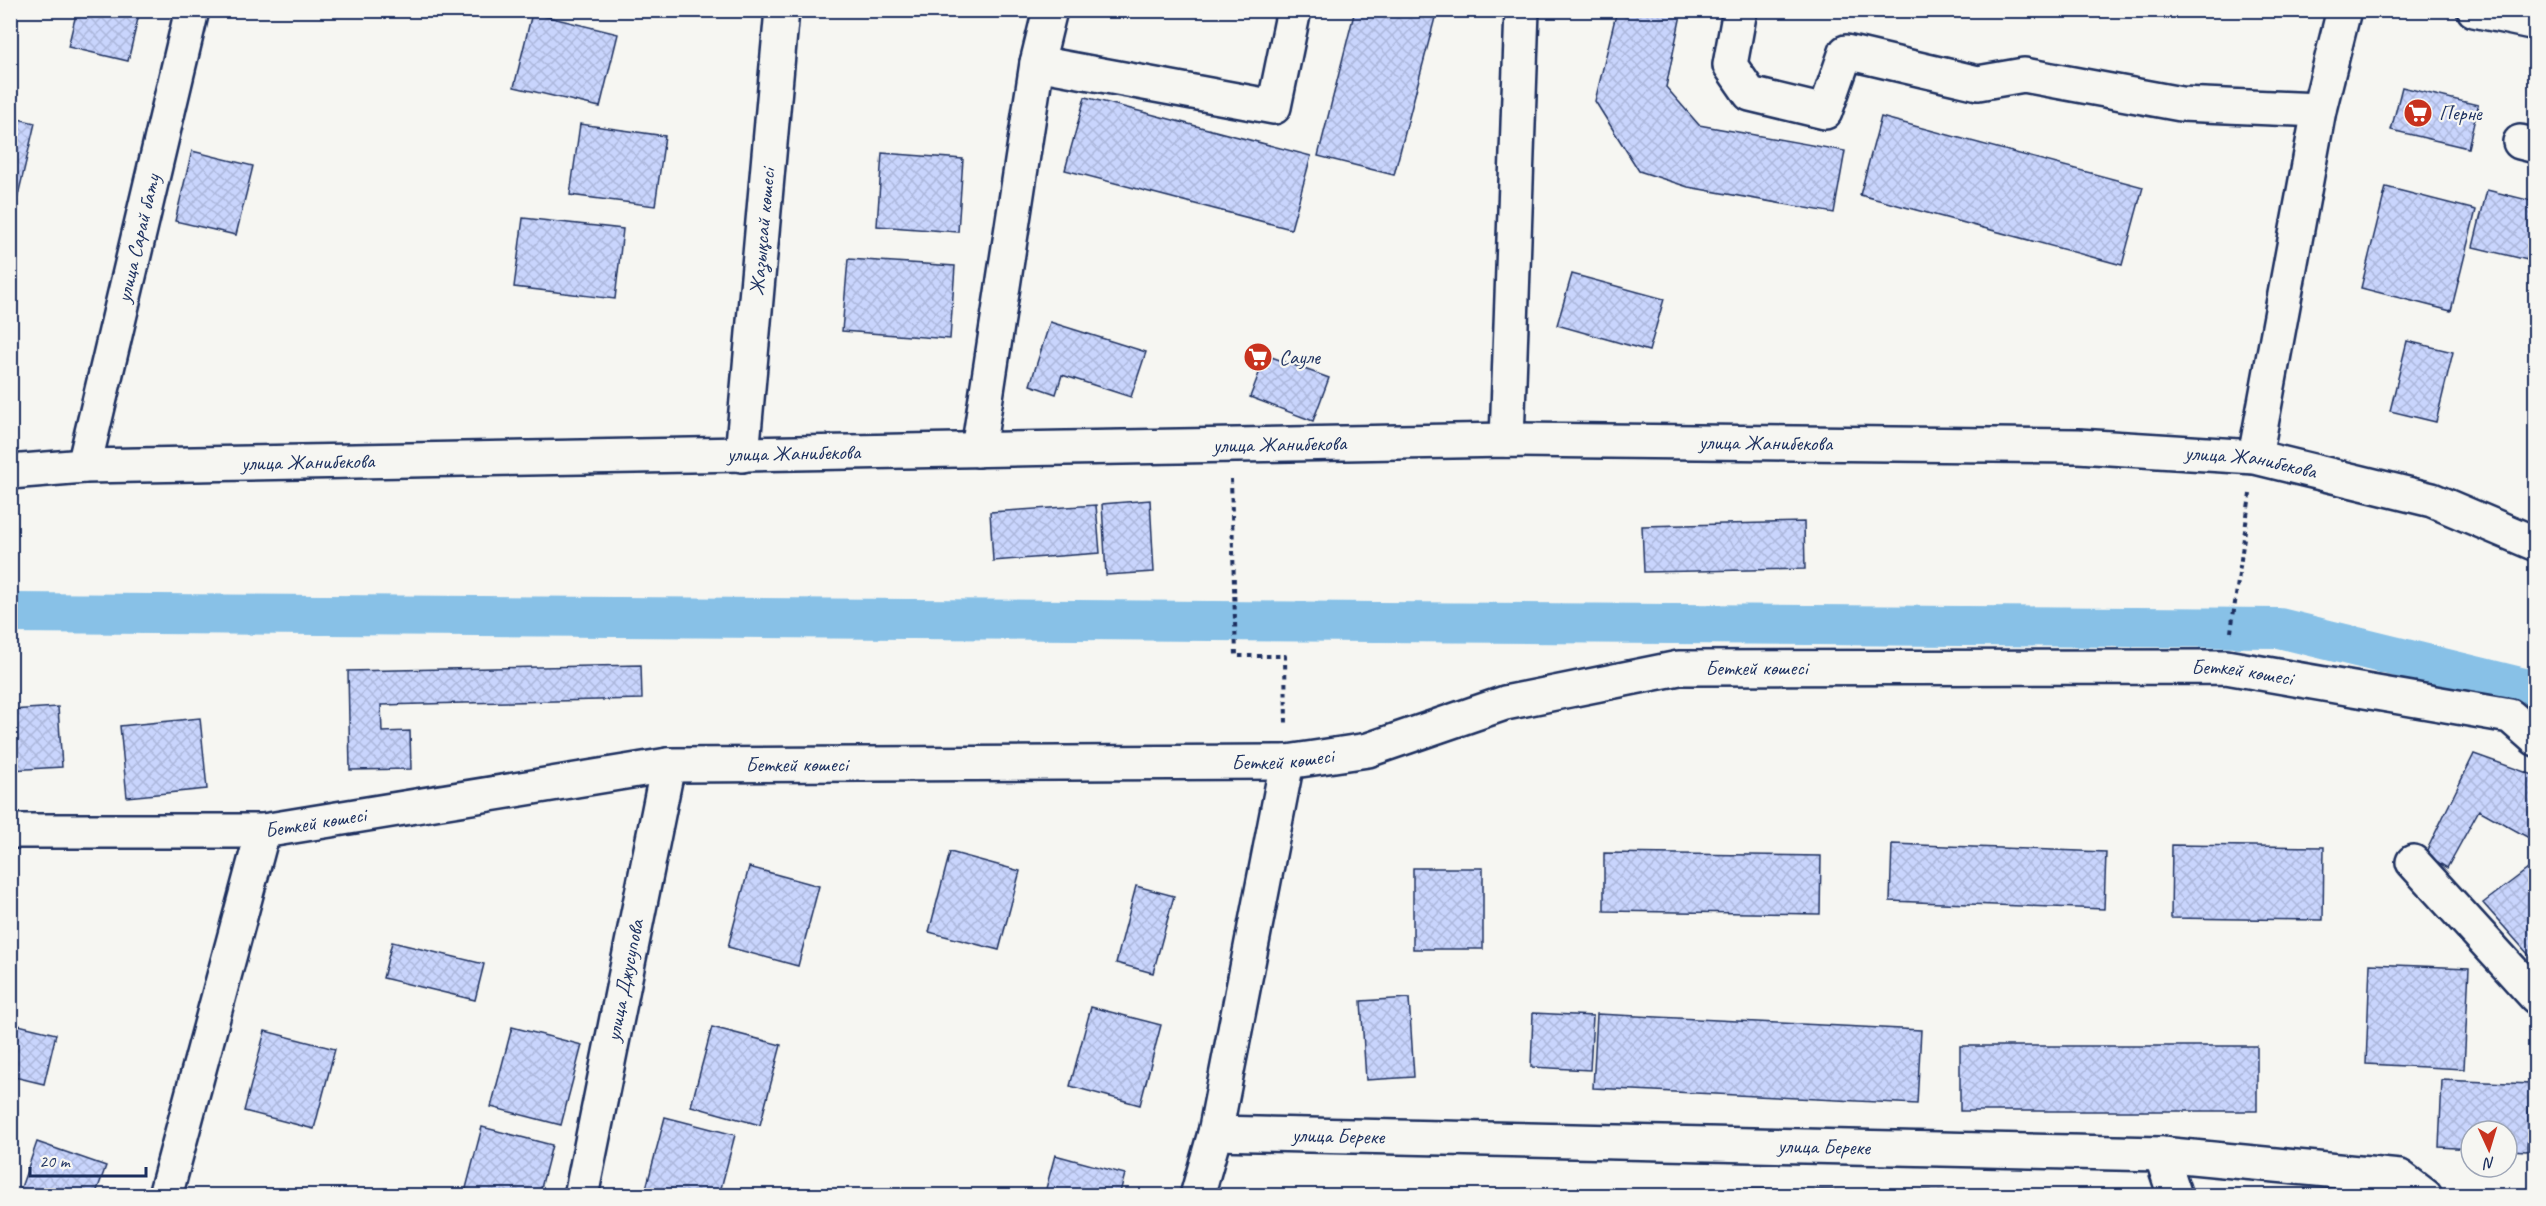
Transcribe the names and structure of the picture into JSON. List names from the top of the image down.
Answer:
{
  "streets": {
    "street": [
      "Жазықсай көшесі",
      "улица Сарай бату",
      "улица Жанибекова",
      "Беткей көшесі",
      "улица Джусупова",
      "улица Береке"
    ]
  },
  "crossings": [
    ["Жазықсай көшесі", "улица Жанибекова"],
    ["улица Сарай бату", "улица Жанибекова"],
    ["Беткей көшесі", "улица Джусупова"]
  ],
  "places": {
    "supermarket": ["Перне", "Сауле"]
  },
  "scale_bar": "20 m",
  "north": "bottom"
}
